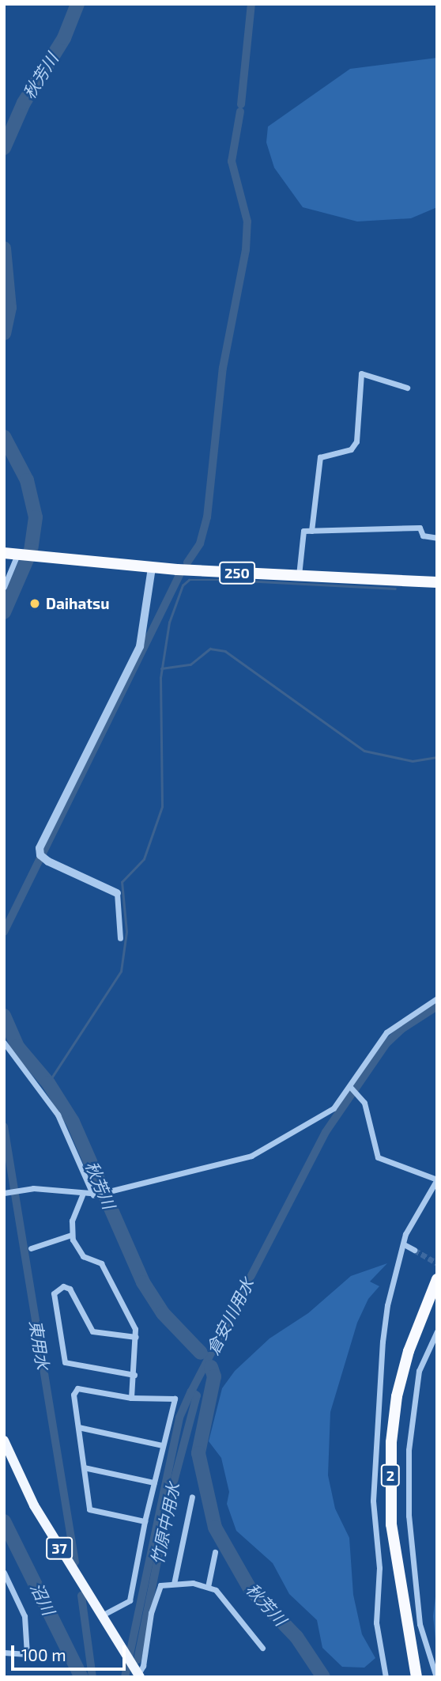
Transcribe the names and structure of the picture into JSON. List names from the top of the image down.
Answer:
{
  "streets": {
    "highway": ["250", "2"],
    "main road": ["37"]
  },
  "water": [
    "秋芳川",
    "倉安川用水",
    "東用水",
    "竹原中用水",
    "沼川"
  ],
  "places": ["Daihatsu"],
  "scale_bar": "100 m"
}
